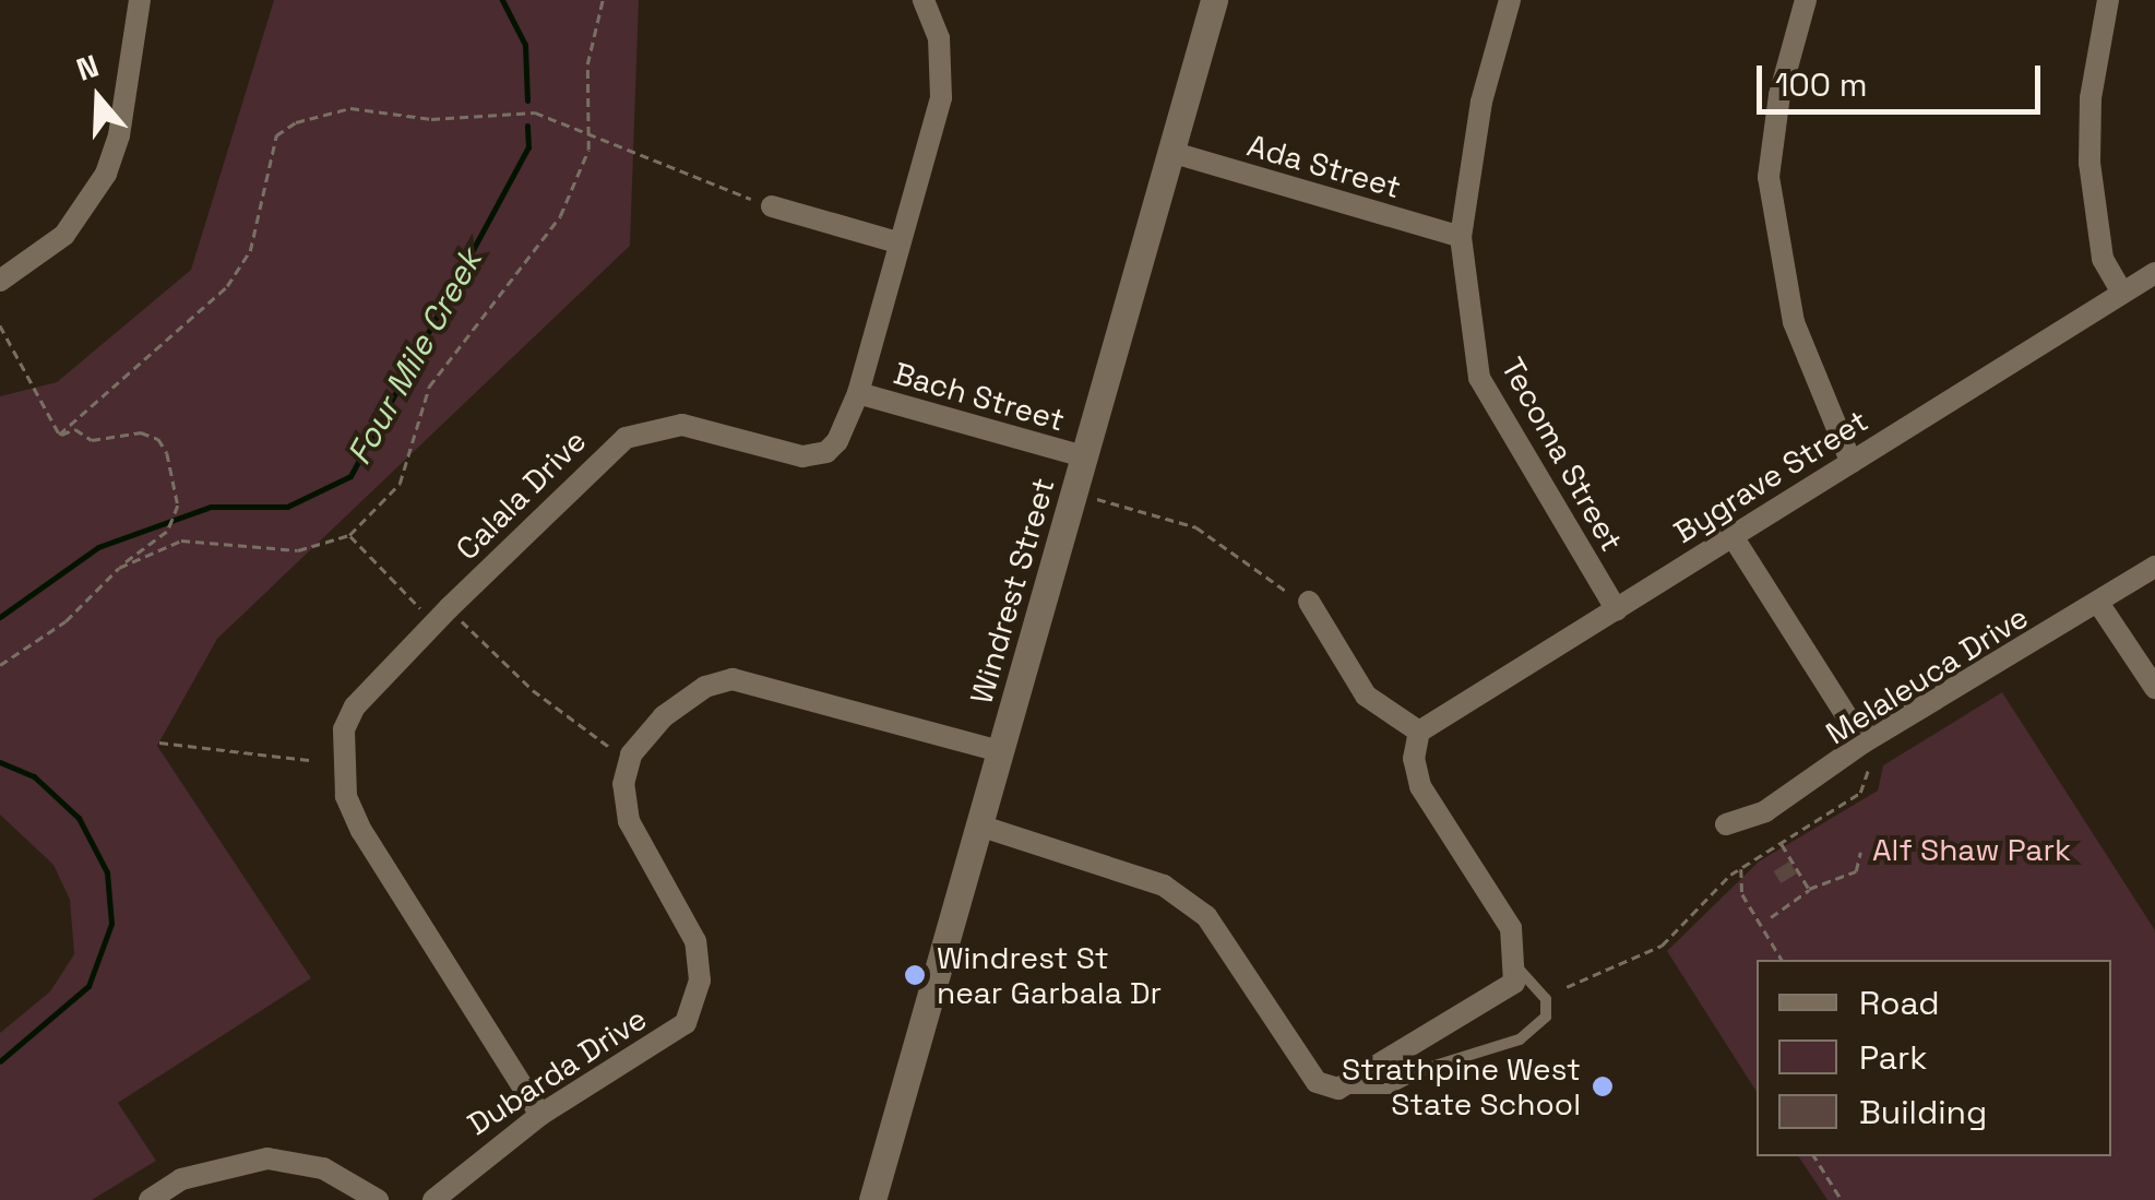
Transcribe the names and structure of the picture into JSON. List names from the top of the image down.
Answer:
{
  "streets": {
    "street": [
      "Ada Street",
      "Bach Street",
      "Tecoma Street",
      "Bygrave Street",
      "Calala Drive",
      "Windrest Street",
      "Melaleuca Drive",
      "Dubarda Drive"
    ]
  },
  "crossings": [
    ["Ada Street", "Tecoma Street"],
    ["Ada Street", "Windrest Street"],
    ["Bach Street", "Calala Drive"],
    ["Bach Street", "Windrest Street"],
    ["Tecoma Street", "Bygrave Street"],
    ["Calala Drive", "Dubarda Drive"],
    ["Windrest Street", "Dubarda Drive"]
  ],
  "water": ["Four Mile Creek"],
  "parks": ["Alf Shaw Park"],
  "places": ["Windrest St near Garbala Dr", "Strathpine West State School"],
  "legend": ["Road", "Park", "Building"],
  "scale_bar": "100 m",
  "north": "top"
}
